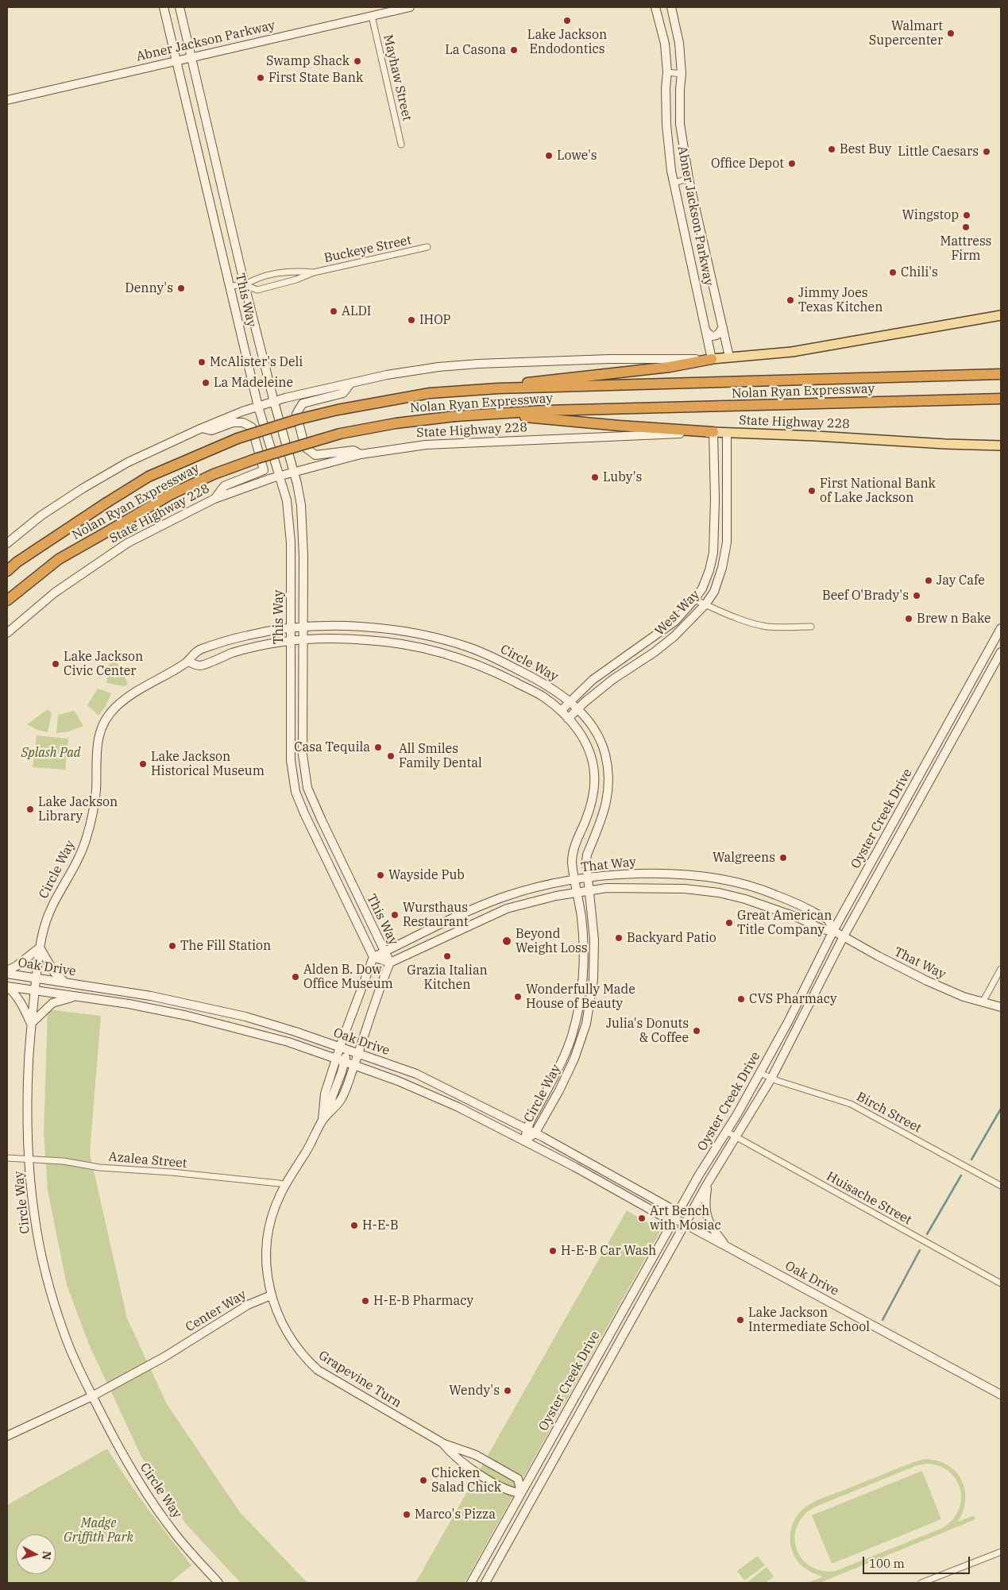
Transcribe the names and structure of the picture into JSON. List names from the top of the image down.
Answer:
{
  "streets": {
    "highway": ["Nolan Ryan Expressway"],
    "main road": ["State Highway 228"],
    "street": [
      "Abner Jackson Parkway",
      "Mayhaw Street",
      "Buckeye Street",
      "This Way",
      "West Way",
      "Circle Way",
      "Oyster Creek Drive",
      "That Way",
      "Oak Drive",
      "Birch Street",
      "Azalea Street",
      "Huisache Street",
      "Center Way",
      "Grapevine Turn"
    ]
  },
  "crossings": [
    ["Abner Jackson Parkway", "Mayhaw Street"],
    ["Abner Jackson Parkway", "This Way"],
    ["Buckeye Street", "This Way"],
    ["This Way", "State Highway 228"],
    ["This Way", "Circle Way"],
    ["This Way", "That Way"],
    ["State Highway 228", "West Way"],
    ["West Way", "Circle Way"],
    ["Circle Way", "That Way"],
    ["Circle Way", "Oak Drive"],
    ["Circle Way", "Azalea Street"],
    ["Circle Way", "Center Way"],
    ["Oyster Creek Drive", "That Way"],
    ["Oyster Creek Drive", "Oak Drive"],
    ["Oyster Creek Drive", "Birch Street"],
    ["Oyster Creek Drive", "Huisache Street"],
    ["Oyster Creek Drive", "Grapevine Turn"],
    ["Center Way", "Grapevine Turn"]
  ],
  "parks": ["Splash Pad", "Madge Griffith Park"],
  "places": [
    "Lake Jackson Endodontics",
    "Walmart Supercenter",
    "La Casona",
    "Swamp Shack",
    "First State Bank",
    "Best Buy",
    "Little Caesars",
    "Lowe's",
    "Office Depot",
    "Wingstop",
    "Mattress Firm",
    "Chili's",
    "Denny's",
    "Jimmy Joes Texas Kitchen",
    "ALDI",
    "IHOP",
    "McAlister's Deli",
    "La Madeleine",
    "Luby's",
    "First National Bank of Lake Jackson",
    "Jay Cafe",
    "Beef O'Brady's",
    "Brew n Bake",
    "Lake Jackson Civic Center",
    "Casa Tequila",
    "All Smiles Family Dental",
    "Lake Jackson Historical Museum",
    "Lake Jackson Library",
    "Walgreens",
    "Wayside Pub",
    "Wursthaus Restaurant",
    "Great American Title Company",
    "Backyard Patio",
    "Beyond Weight Loss",
    "The Fill Station",
    "Grazia Italian Kitchen",
    "Alden B. Dow Office Museum",
    "Wonderfully Made House of Beauty",
    "CVS Pharmacy",
    "Julia's Donuts & Coffee",
    "Art Bench with Mosiac",
    "H-E-B",
    "H-E-B Car Wash",
    "H-E-B Pharmacy",
    "Lake Jackson Intermediate School",
    "Wendy's",
    "Chicken Salad Chick",
    "Marco's Pizza"
  ],
  "scale_bar": "100 m",
  "north": "right"
}
